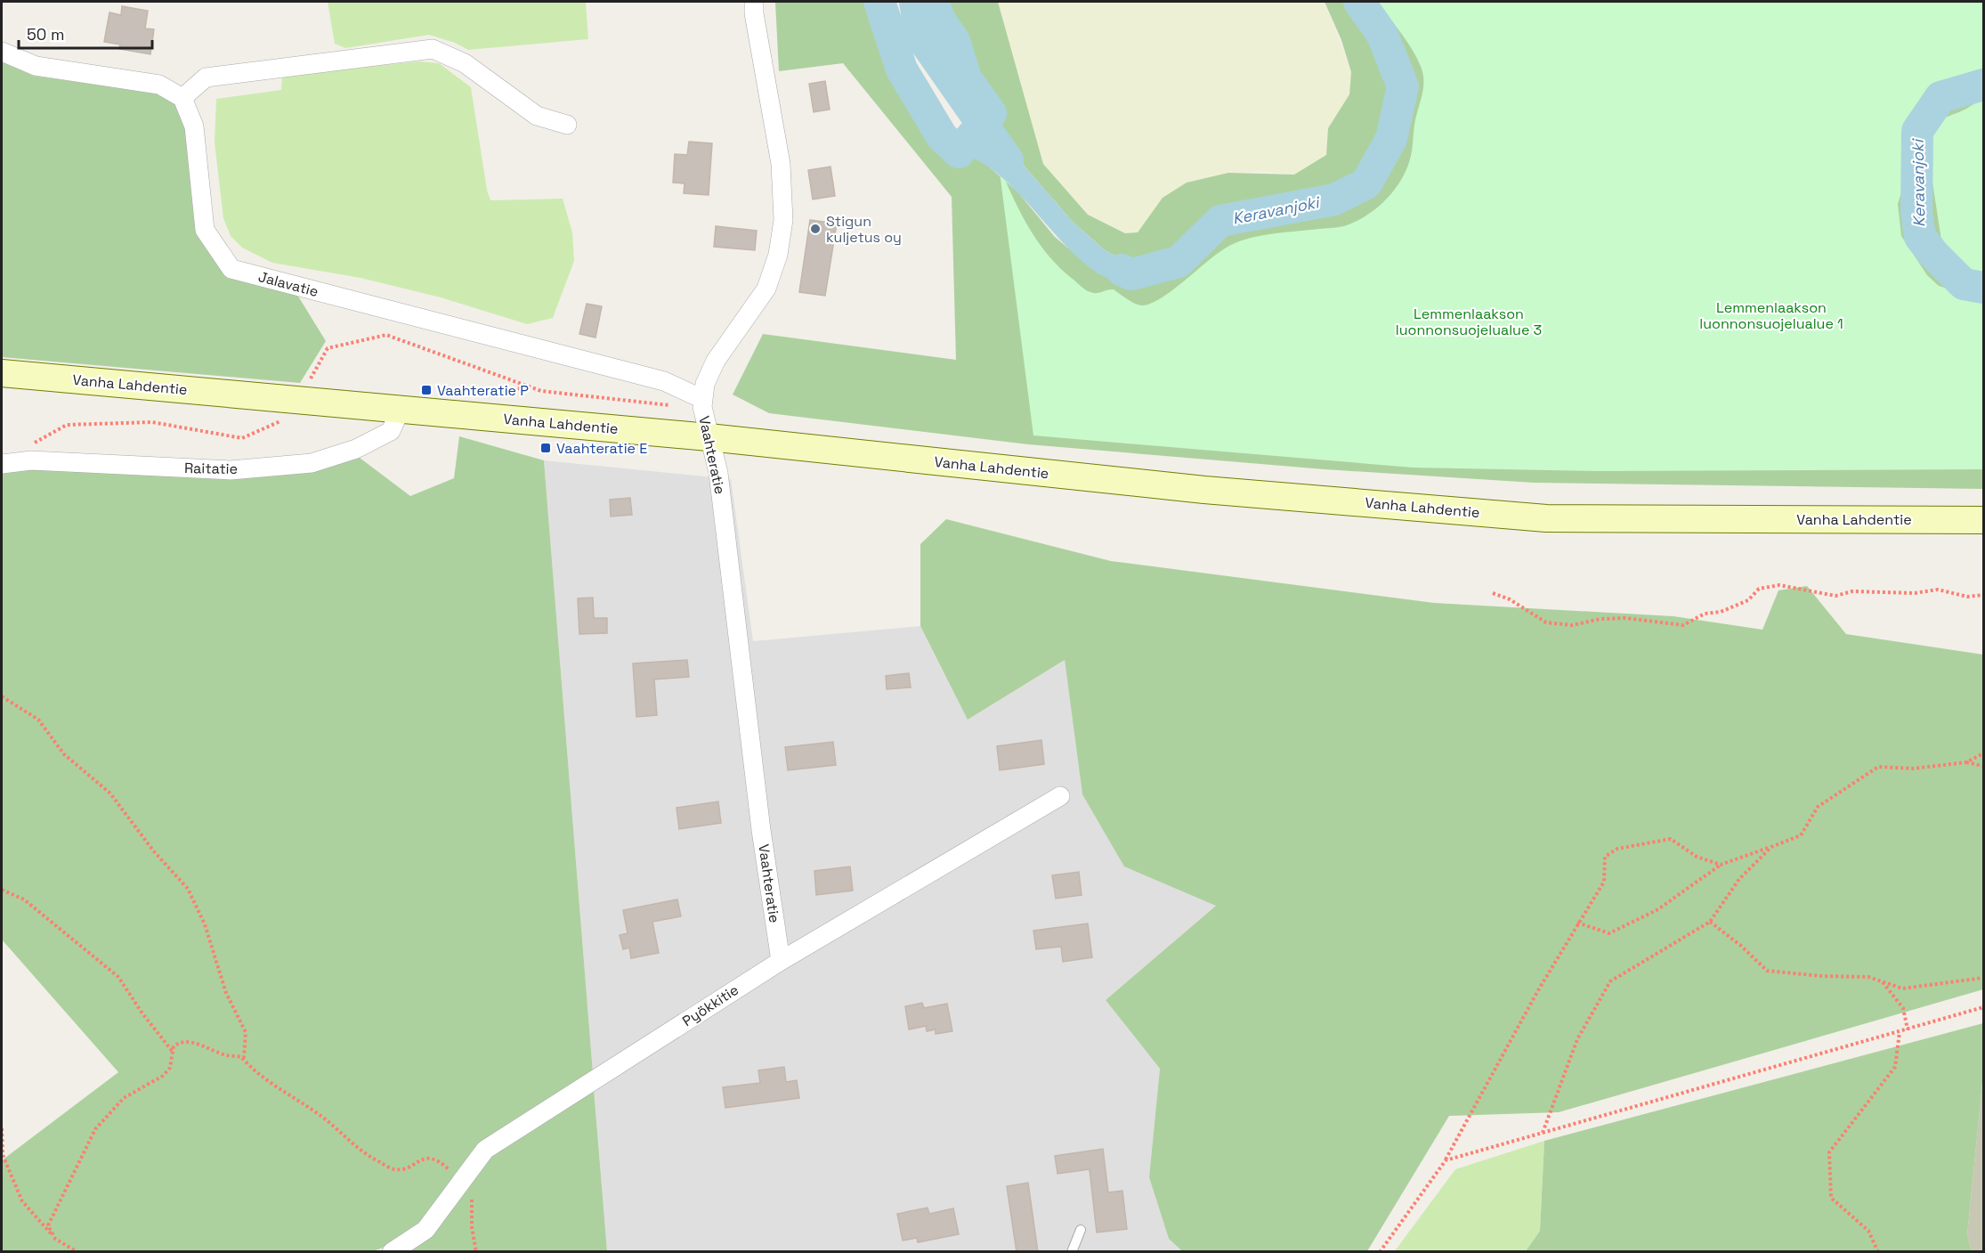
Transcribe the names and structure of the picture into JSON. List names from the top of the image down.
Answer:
{
  "streets": {
    "main road": ["Vanha Lahdentie"],
    "street": [
      "Jalavatie",
      "Vaahteratie",
      "Raitatie",
      "Pyökkitie"
    ]
  },
  "crossings": [
    ["Jalavatie", "Vanha Lahdentie"],
    ["Jalavatie", "Vaahteratie"],
    ["Vanha Lahdentie", "Vaahteratie"],
    ["Vanha Lahdentie", "Raitatie"],
    ["Vaahteratie", "Pyökkitie"]
  ],
  "water": ["Keravanjoki"],
  "parks": ["Lemmenlaakson luonnonsuojelualue 1", "Lemmenlaakson luonnonsuojelualue 3"],
  "places": {
    "other": ["Stigun kuljetus oy"],
    "transit": ["Vaahteratie P", "Vaahteratie E"]
  },
  "scale_bar": "50 m"
}
